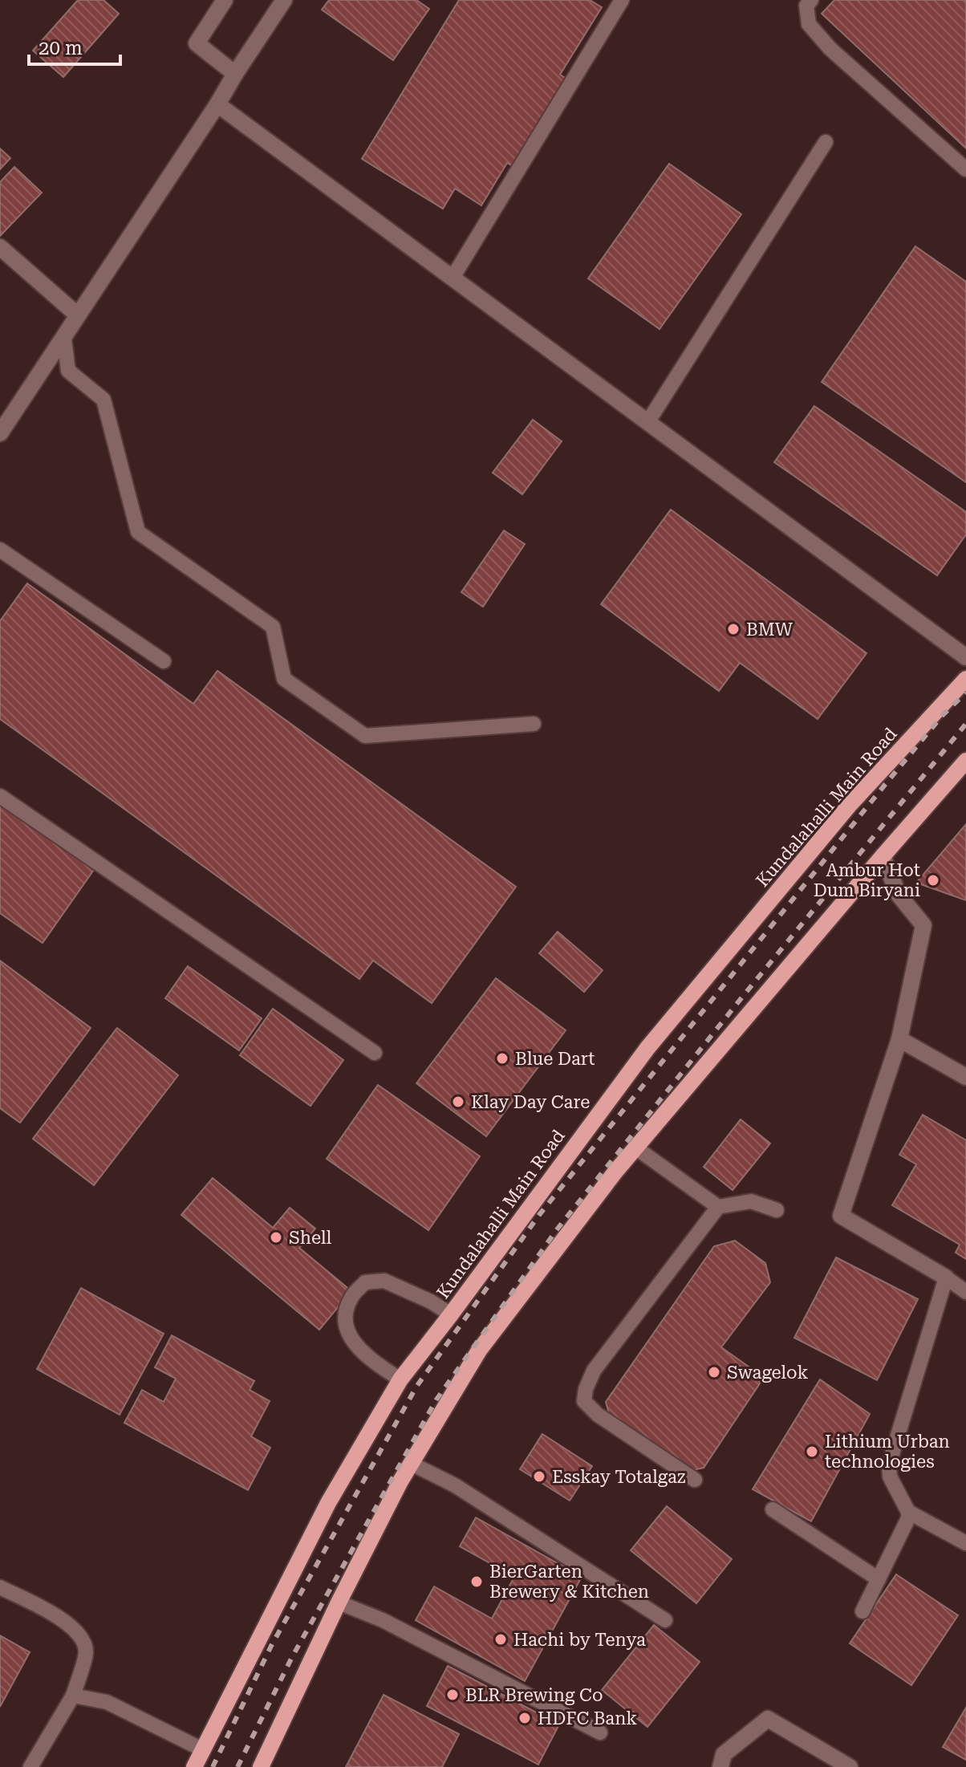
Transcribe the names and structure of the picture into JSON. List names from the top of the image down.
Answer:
{
  "streets": {
    "main road": ["Kundalahalli Main Road"]
  },
  "places": [
    "BMW",
    "Ambur Hot Dum Biryani",
    "Blue Dart",
    "Klay Day Care",
    "Shell",
    "Swagelok",
    "Lithium Urban technologies",
    "Esskay Totalgaz",
    "BierGarten Brewery & Kitchen",
    "Hachi by Tenya",
    "BLR Brewing Co",
    "HDFC Bank"
  ],
  "scale_bar": "20 m"
}
